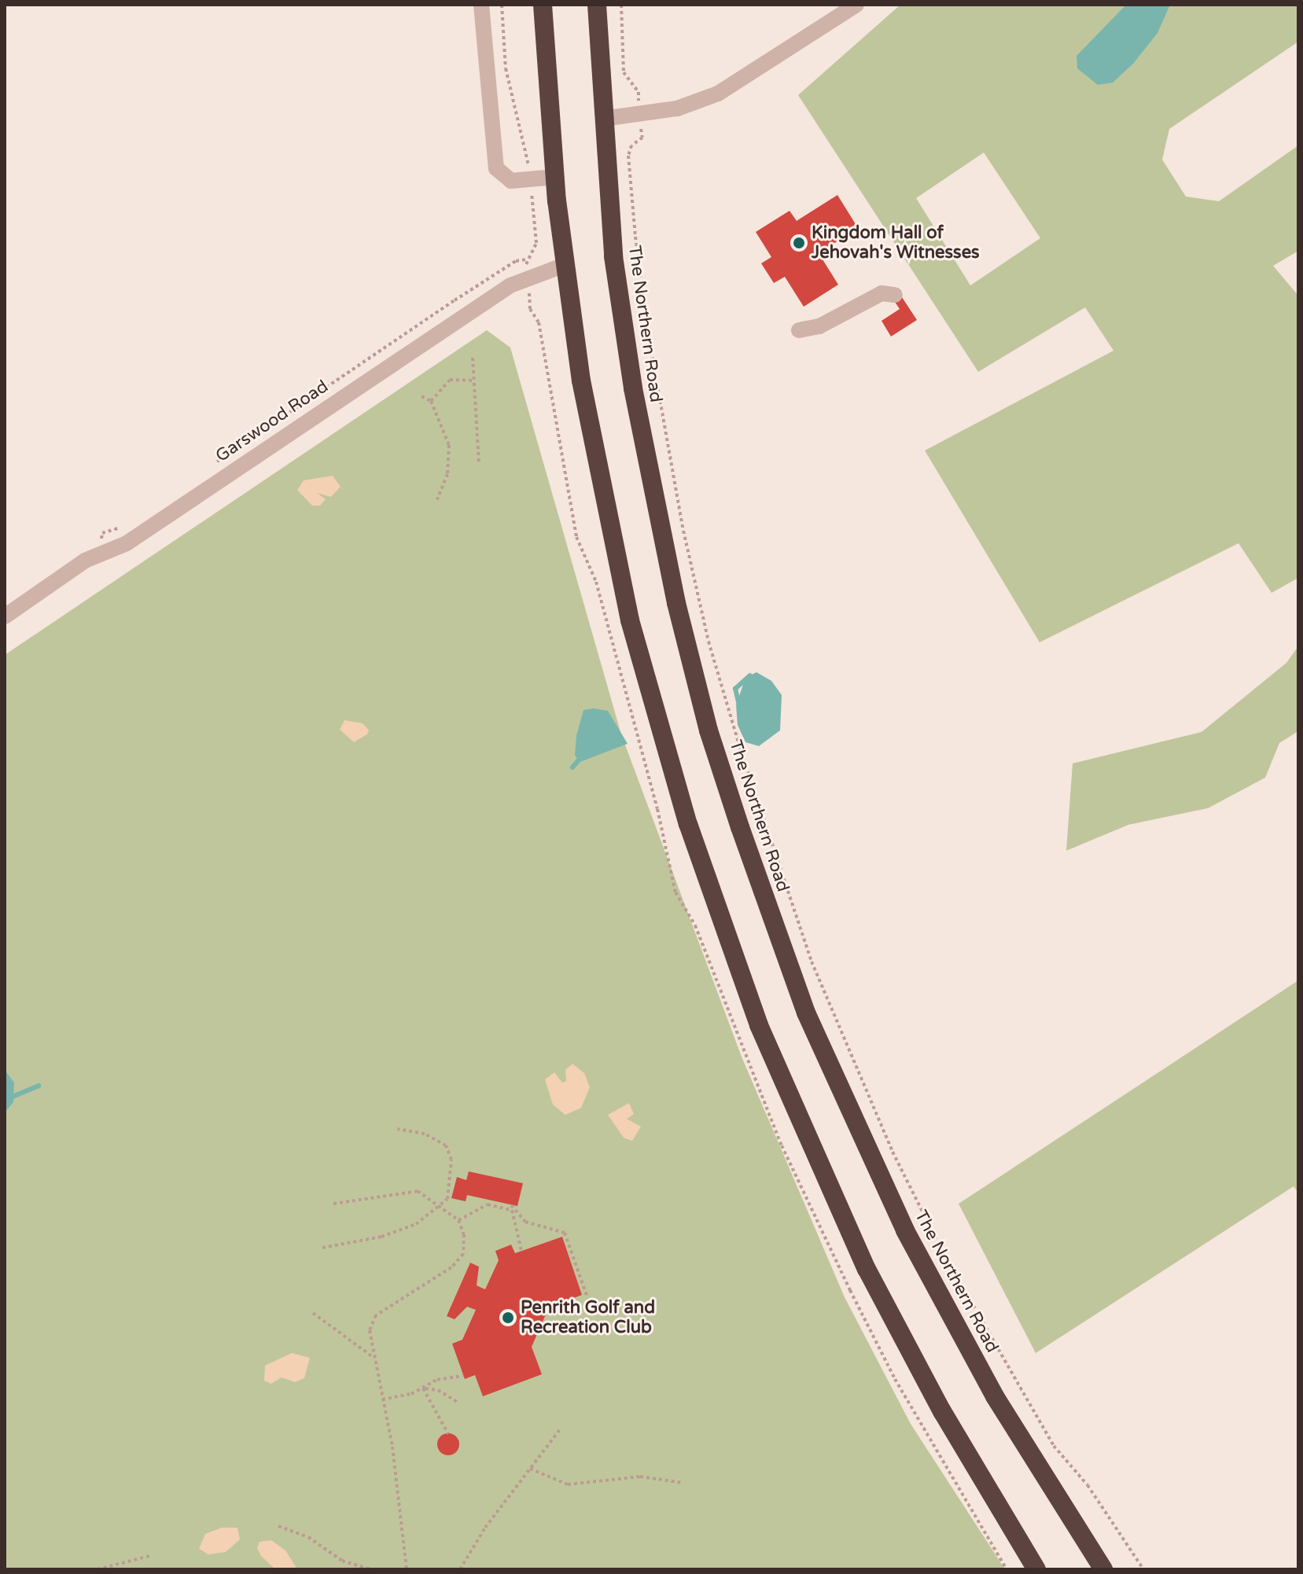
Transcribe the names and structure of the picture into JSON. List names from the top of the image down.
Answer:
{
  "streets": {
    "highway": ["The Northern Road"],
    "street": ["Garswood Road"]
  },
  "places": ["Kingdom Hall of Jehovah's Witnesses", "Penrith Golf and Recreation Club"]
}
